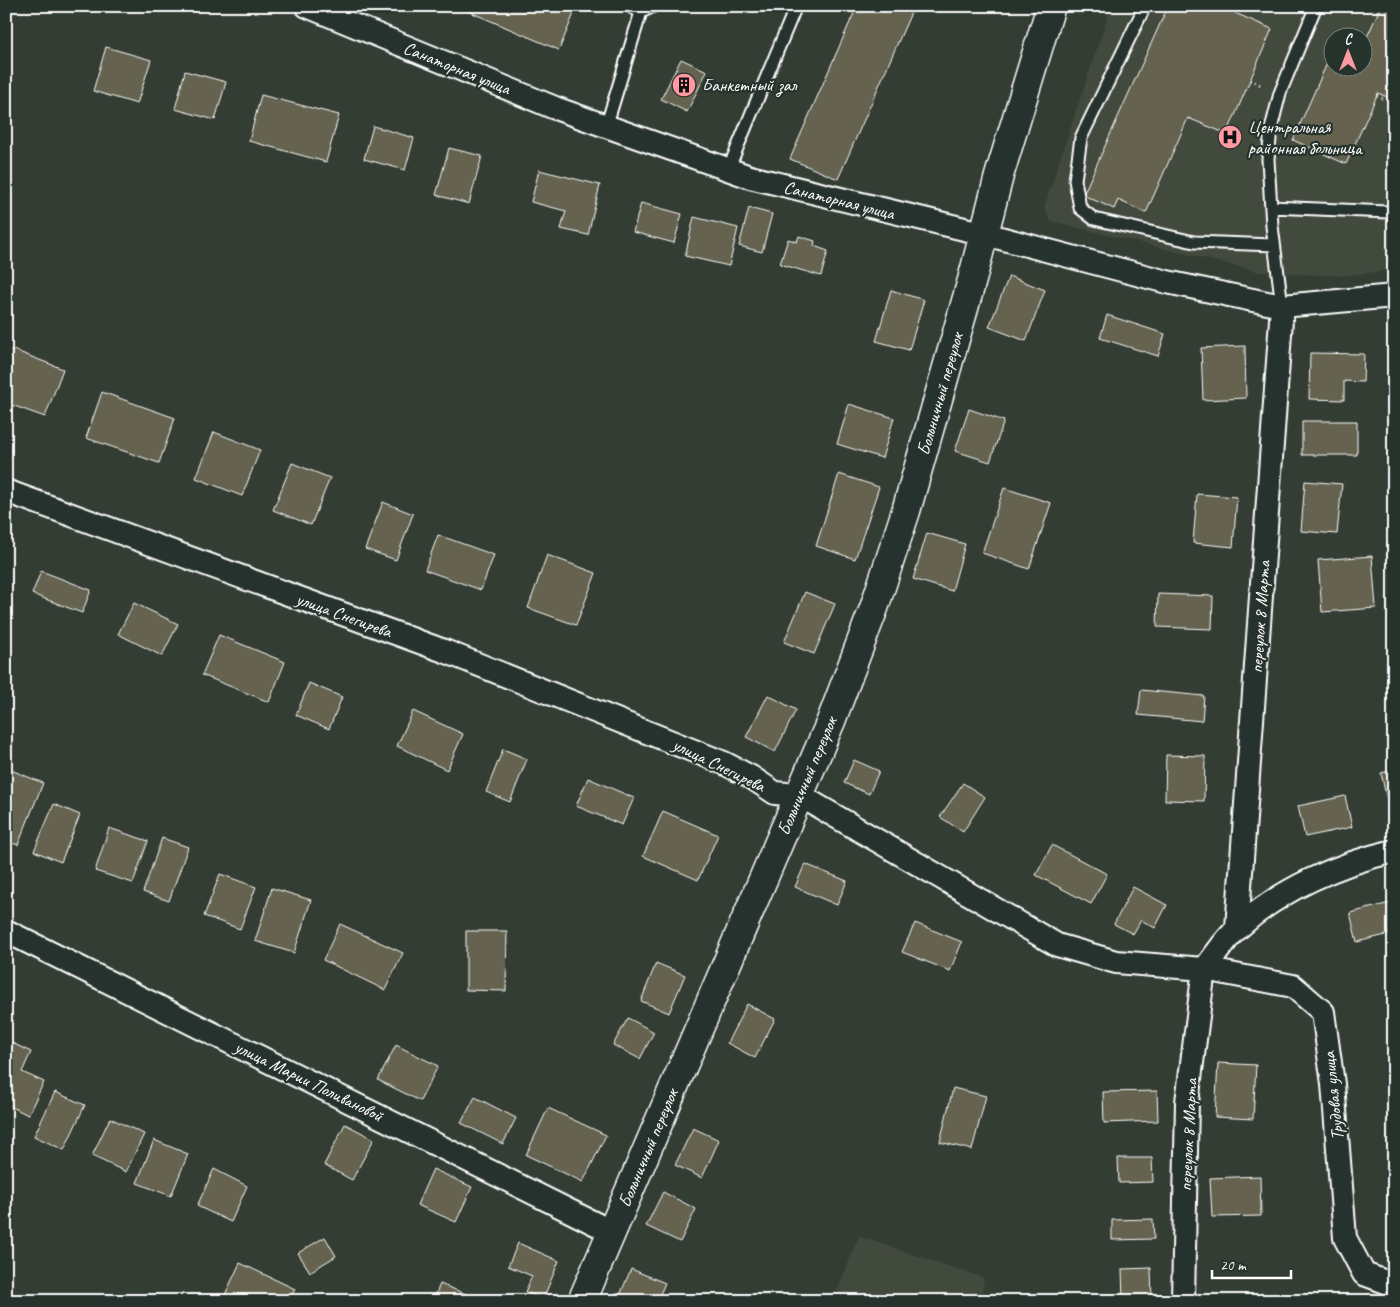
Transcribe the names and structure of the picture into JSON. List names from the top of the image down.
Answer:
{
  "streets": {
    "street": [
      "Санаторная улица",
      "Больничный переулок",
      "улица Снегирева",
      "переулок 8 Марта",
      "улица Марии Поливановой",
      "Трудовая улица"
    ]
  },
  "crossings": [
    ["Санаторная улица", "Больничный переулок"],
    ["Санаторная улица", "переулок 8 Марта"],
    ["Больничный переулок", "улица Снегирева"],
    ["Больничный переулок", "улица Марии Поливановой"],
    ["улица Снегирева", "переулок 8 Марта"],
    ["улица Снегирева", "Трудовая улица"],
    ["переулок 8 Марта", "Трудовая улица"]
  ],
  "places": {
    "building": ["Банкетный зал"],
    "hospital": ["Центральная районная больница"]
  },
  "scale_bar": "20 m",
  "north": "top"
}
